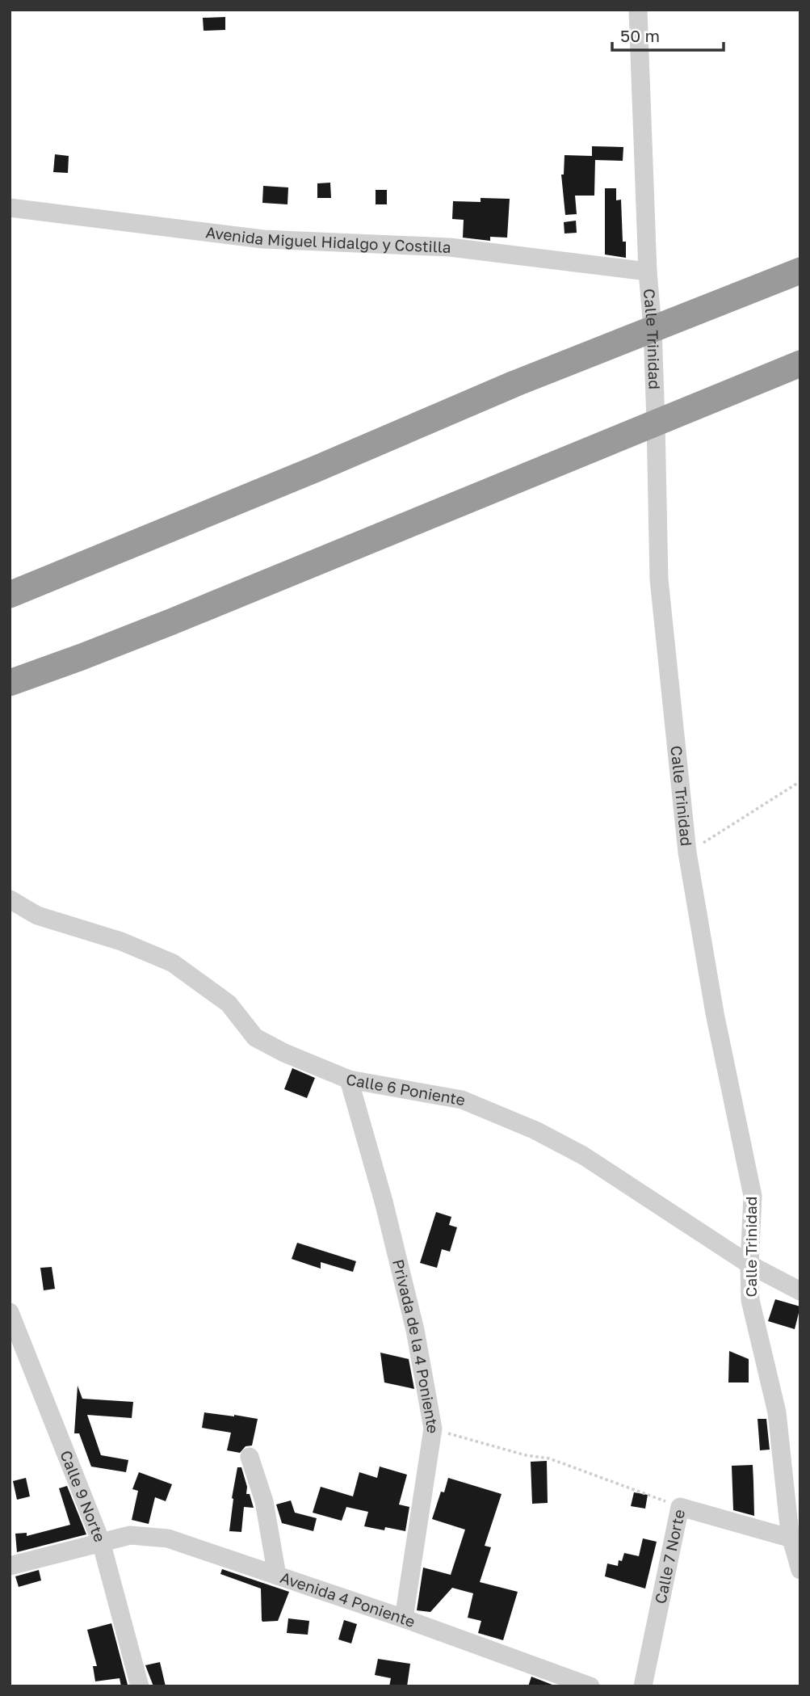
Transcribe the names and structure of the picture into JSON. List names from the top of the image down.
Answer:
{
  "streets": {
    "street": [
      "Avenida Miguel Hidalgo y Costilla",
      "Calle Trinidad",
      "Calle 6 Poniente",
      "Privada de la 4 Poniente",
      "Calle 9 Norte",
      "Calle 7 Norte",
      "Avenida 4 Poniente"
    ]
  },
  "crossings": [
    ["Avenida Miguel Hidalgo y Costilla", "Calle Trinidad"],
    ["Calle Trinidad", "Calle 6 Poniente"],
    ["Calle Trinidad", "Calle 7 Norte"],
    ["Calle 6 Poniente", "Privada de la 4 Poniente"],
    ["Privada de la 4 Poniente", "Avenida 4 Poniente"],
    ["Calle 9 Norte", "Avenida 4 Poniente"]
  ],
  "scale_bar": "50 m"
}
